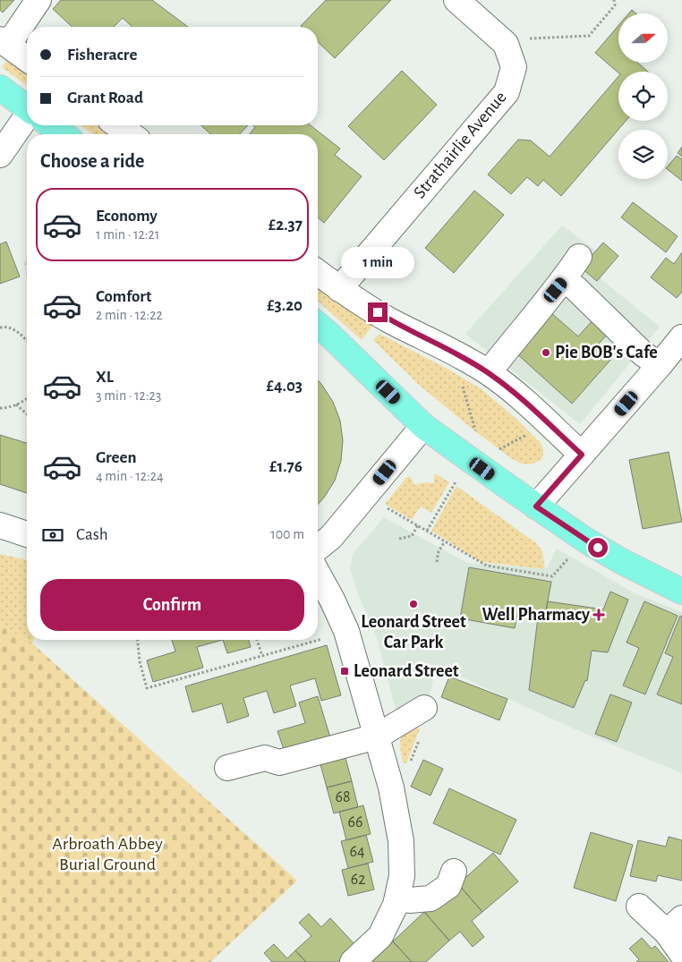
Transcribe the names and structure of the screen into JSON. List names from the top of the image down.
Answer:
{
  "streets": {
    "street": ["Strathairlie Avenue"]
  },
  "parks": ["Arbroath Abbey Burial Ground"],
  "places": {
    "other": ["Pie BOB's Cafe", "Leonard Street Car Park"],
    "health": ["Well Pharmacy"],
    "transit": ["Leonard Street"]
  },
  "house_numbers": [
    "68",
    "66",
    "64",
    "62"
  ],
  "north": "right",
  "page": {
    "banner": ["Fisheracre", "Grant Road"],
    "heading": "Choose a ride",
    "list": [
      {
        "name": "Economy",
        "note": "1 min · 12:21",
        "value": "£2.37"
      },
      {
        "name": "Comfort",
        "note": "2 min · 12:22",
        "value": "£3.20"
      },
      {
        "name": "XL",
        "note": "3 min · 12:23",
        "value": "£4.03"
      },
      {
        "name": "Green",
        "note": "4 min · 12:24",
        "value": "£1.76"
      }
    ],
    "bubble": "1 min",
    "pay": ["Cash", "100 m"],
    "buttons": "Confirm"
  }
}
